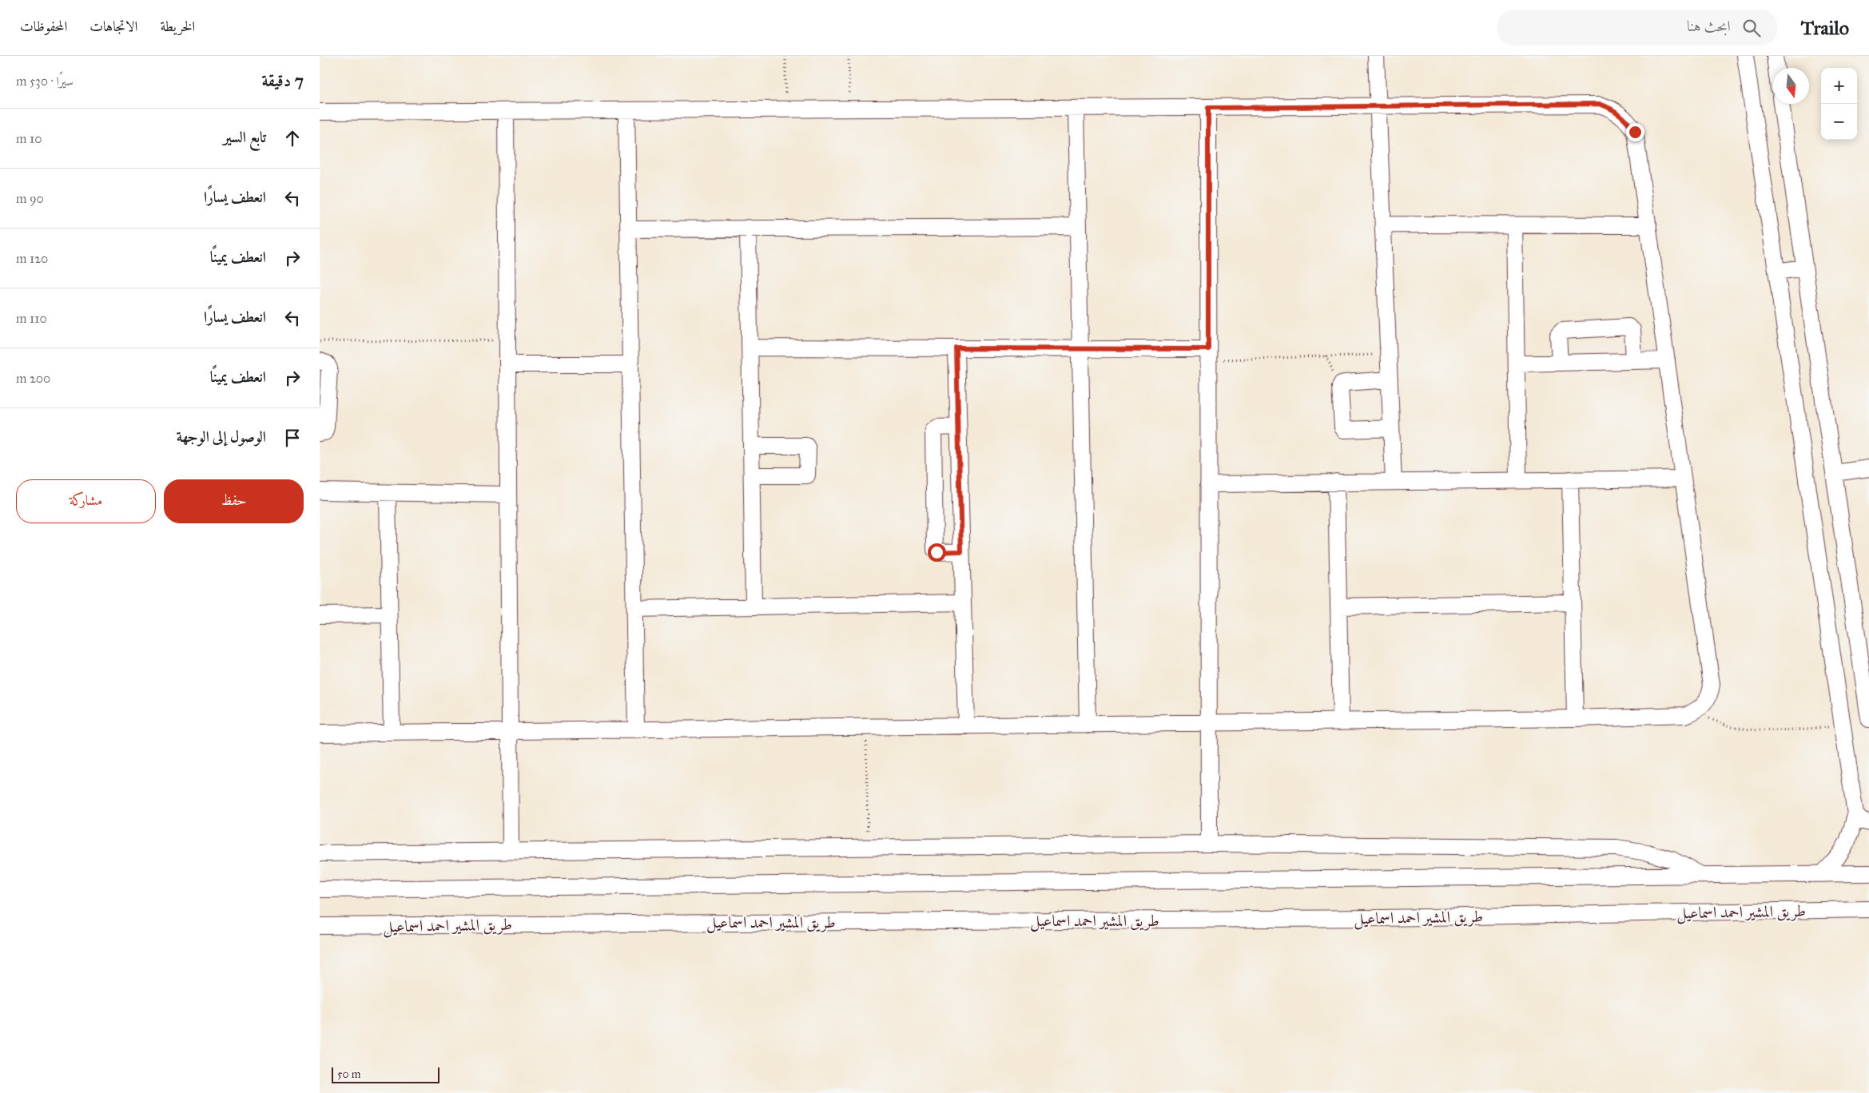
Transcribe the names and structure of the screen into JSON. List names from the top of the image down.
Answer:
{
  "streets": {
    "street": ["طريق المشير احمد اسماعيل"]
  },
  "scale_bar": "50 m",
  "north": "bottom",
  "page": {
    "header": "Trailo",
    "search": "ابحث هنا",
    "nav": ["الخريطة", "الاتجاهات", "المحفوظات"],
    "heading": ["7 دقيقة", "سيرًا · 530 m"],
    "map_buttons": ["+", "−"],
    "list": [
      ["تابع السير", "10 m"],
      ["انعطف يسارًا", "90 m"],
      ["انعطف يمينًا", "120 m"],
      ["انعطف يسارًا", "110 m"],
      ["انعطف يمينًا", "200 m"],
      "الوصول إلى الوجهة"
    ],
    "buttons": ["حفظ", "مشاركة"],
    "scale": "50 m"
  }
}
